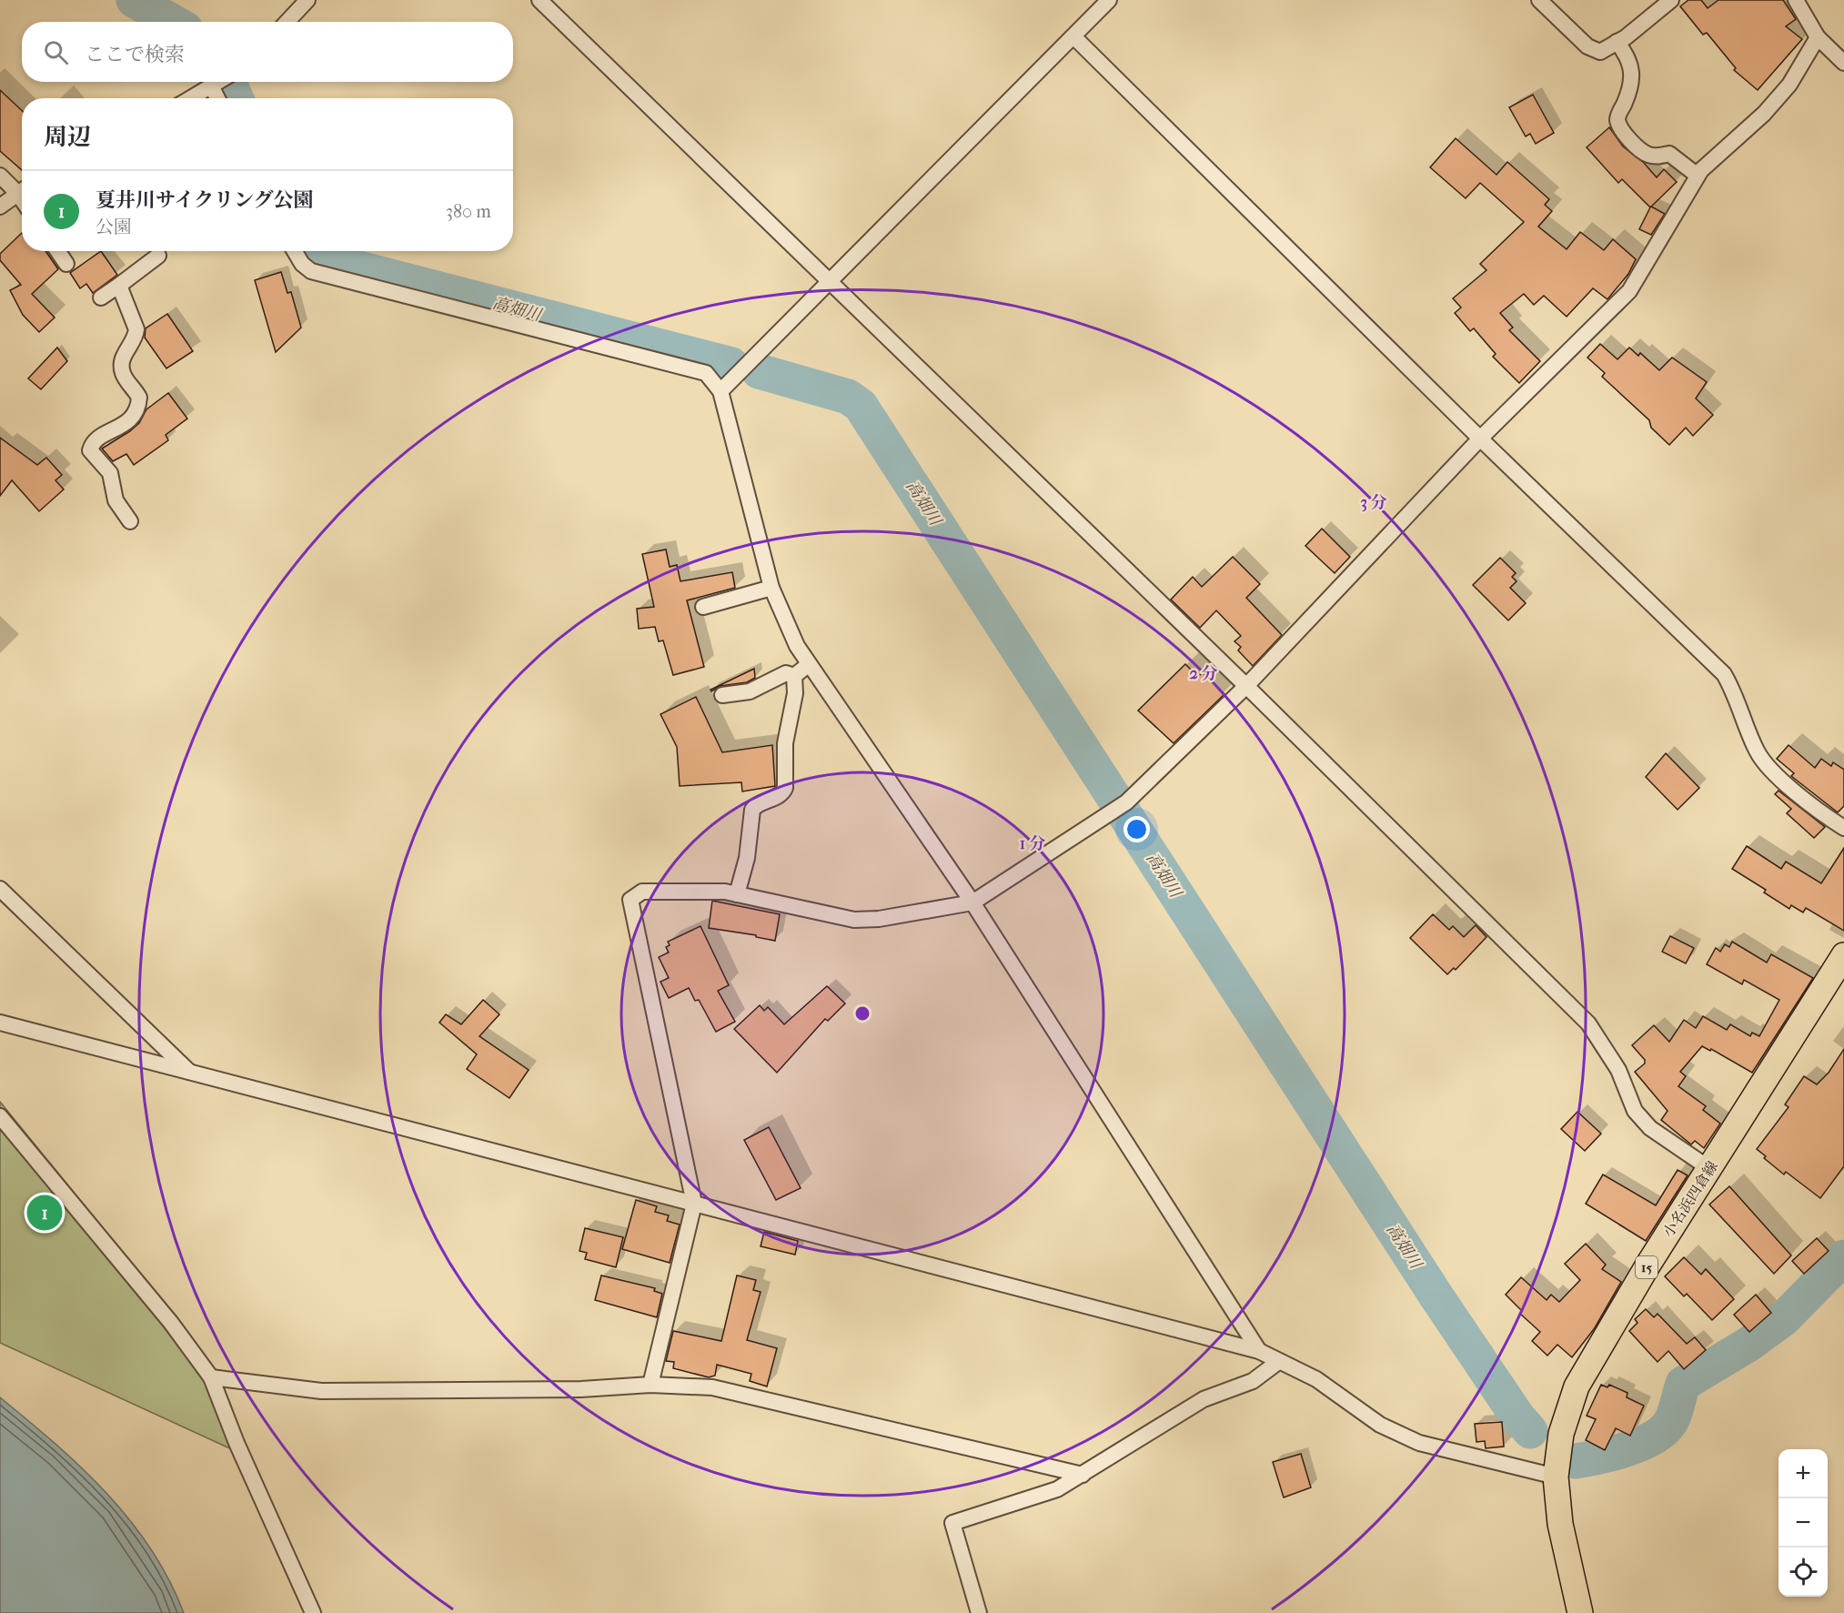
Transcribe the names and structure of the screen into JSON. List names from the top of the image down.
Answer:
{
  "streets": {
    "main road": ["小名浜四倉線", "15"]
  },
  "water": ["高畑川"],
  "page": {
    "search": "ここで検索",
    "heading": "周辺",
    "list": [
      {
        "mark": "1",
        "name": "夏井川サイクリング公園",
        "note": "公園",
        "value": "380 m"
      }
    ],
    "pins": "1",
    "map_buttons": ["+", "−"]
  },
  "rings": ["3 分", "2 分", "1 分"]
}
